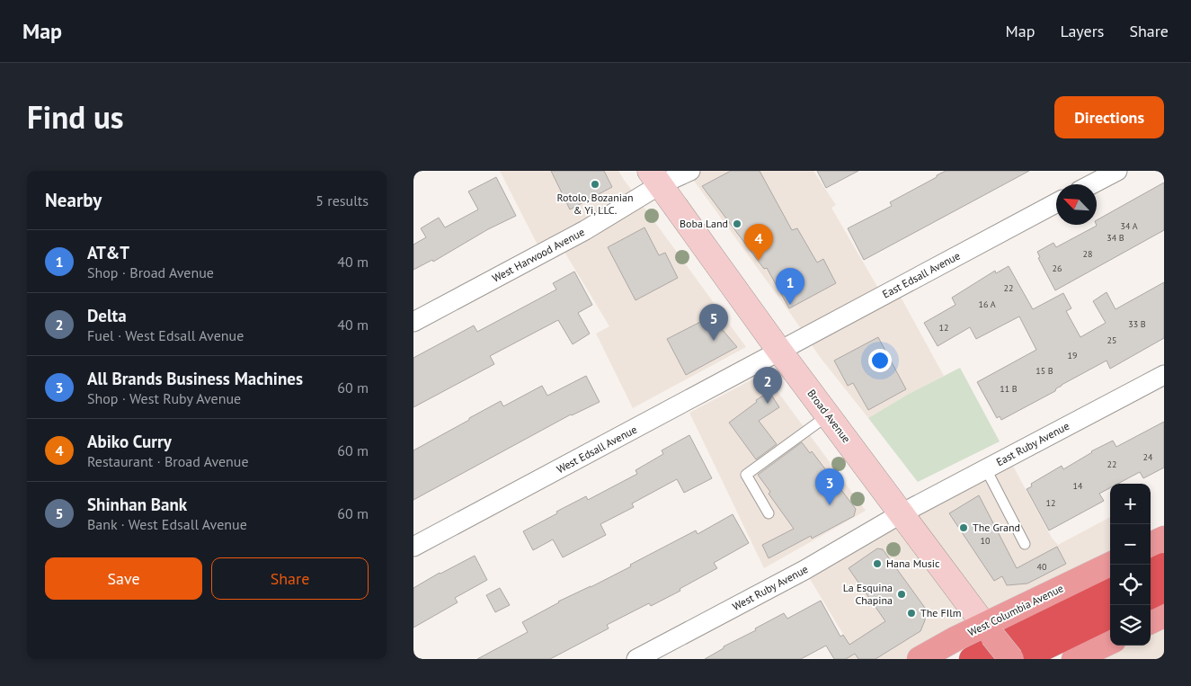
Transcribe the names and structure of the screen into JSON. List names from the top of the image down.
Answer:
{
  "streets": {
    "main road": ["Broad Avenue", "West Columbia Avenue"],
    "street": [
      "West Harwood Avenue",
      "East Edsall Avenue",
      "East Ruby Avenue",
      "West Edsall Avenue",
      "West Ruby Avenue"
    ]
  },
  "crossings": [
    ["West Harwood Avenue", "Broad Avenue"],
    ["East Edsall Avenue", "Broad Avenue"],
    ["East Edsall Avenue", "West Edsall Avenue"],
    ["Broad Avenue", "East Ruby Avenue"],
    ["Broad Avenue", "West Edsall Avenue"],
    ["Broad Avenue", "West Ruby Avenue"],
    ["Broad Avenue", "West Columbia Avenue"],
    ["East Ruby Avenue", "West Ruby Avenue"]
  ],
  "places": [
    "Rotolo, Bozanian & Yi, LLC.",
    "Boba Land",
    "The Grand",
    "Hana Music",
    "La Esquina Chapina",
    "The FIlm"
  ],
  "house_numbers": [
    "34 A",
    "34 B",
    "28",
    "26",
    "22",
    "16 A",
    "33 B",
    "12",
    "25",
    "19",
    "15 B",
    "11 B",
    "24",
    "22",
    "14",
    "12",
    "10",
    "40"
  ],
  "north": "top left",
  "page": {
    "header": "Map",
    "nav": ["Map", "Layers", "Share"],
    "title": "Find us",
    "buttons": [
      "Directions",
      ["Save", "Share"]
    ],
    "heading": ["Nearby", "5 results"],
    "pins": [
      "4",
      "1",
      "5",
      "2",
      "3"
    ],
    "list": [
      {
        "mark": "1",
        "name": "AT&T",
        "note": "Shop · Broad Avenue",
        "value": "40 m"
      },
      {
        "mark": "2",
        "name": "Delta",
        "note": "Fuel · West Edsall Avenue",
        "value": "40 m"
      },
      {
        "mark": "3",
        "name": "All Brands Business Machines",
        "note": "Shop · West Ruby Avenue",
        "value": "60 m"
      },
      {
        "mark": "4",
        "name": "Abiko Curry",
        "note": "Restaurant · Broad Avenue",
        "value": "60 m"
      },
      {
        "mark": "5",
        "name": "Shinhan Bank",
        "note": "Bank · West Edsall Avenue",
        "value": "60 m"
      }
    ],
    "map_buttons": ["+", "−"]
  }
}
